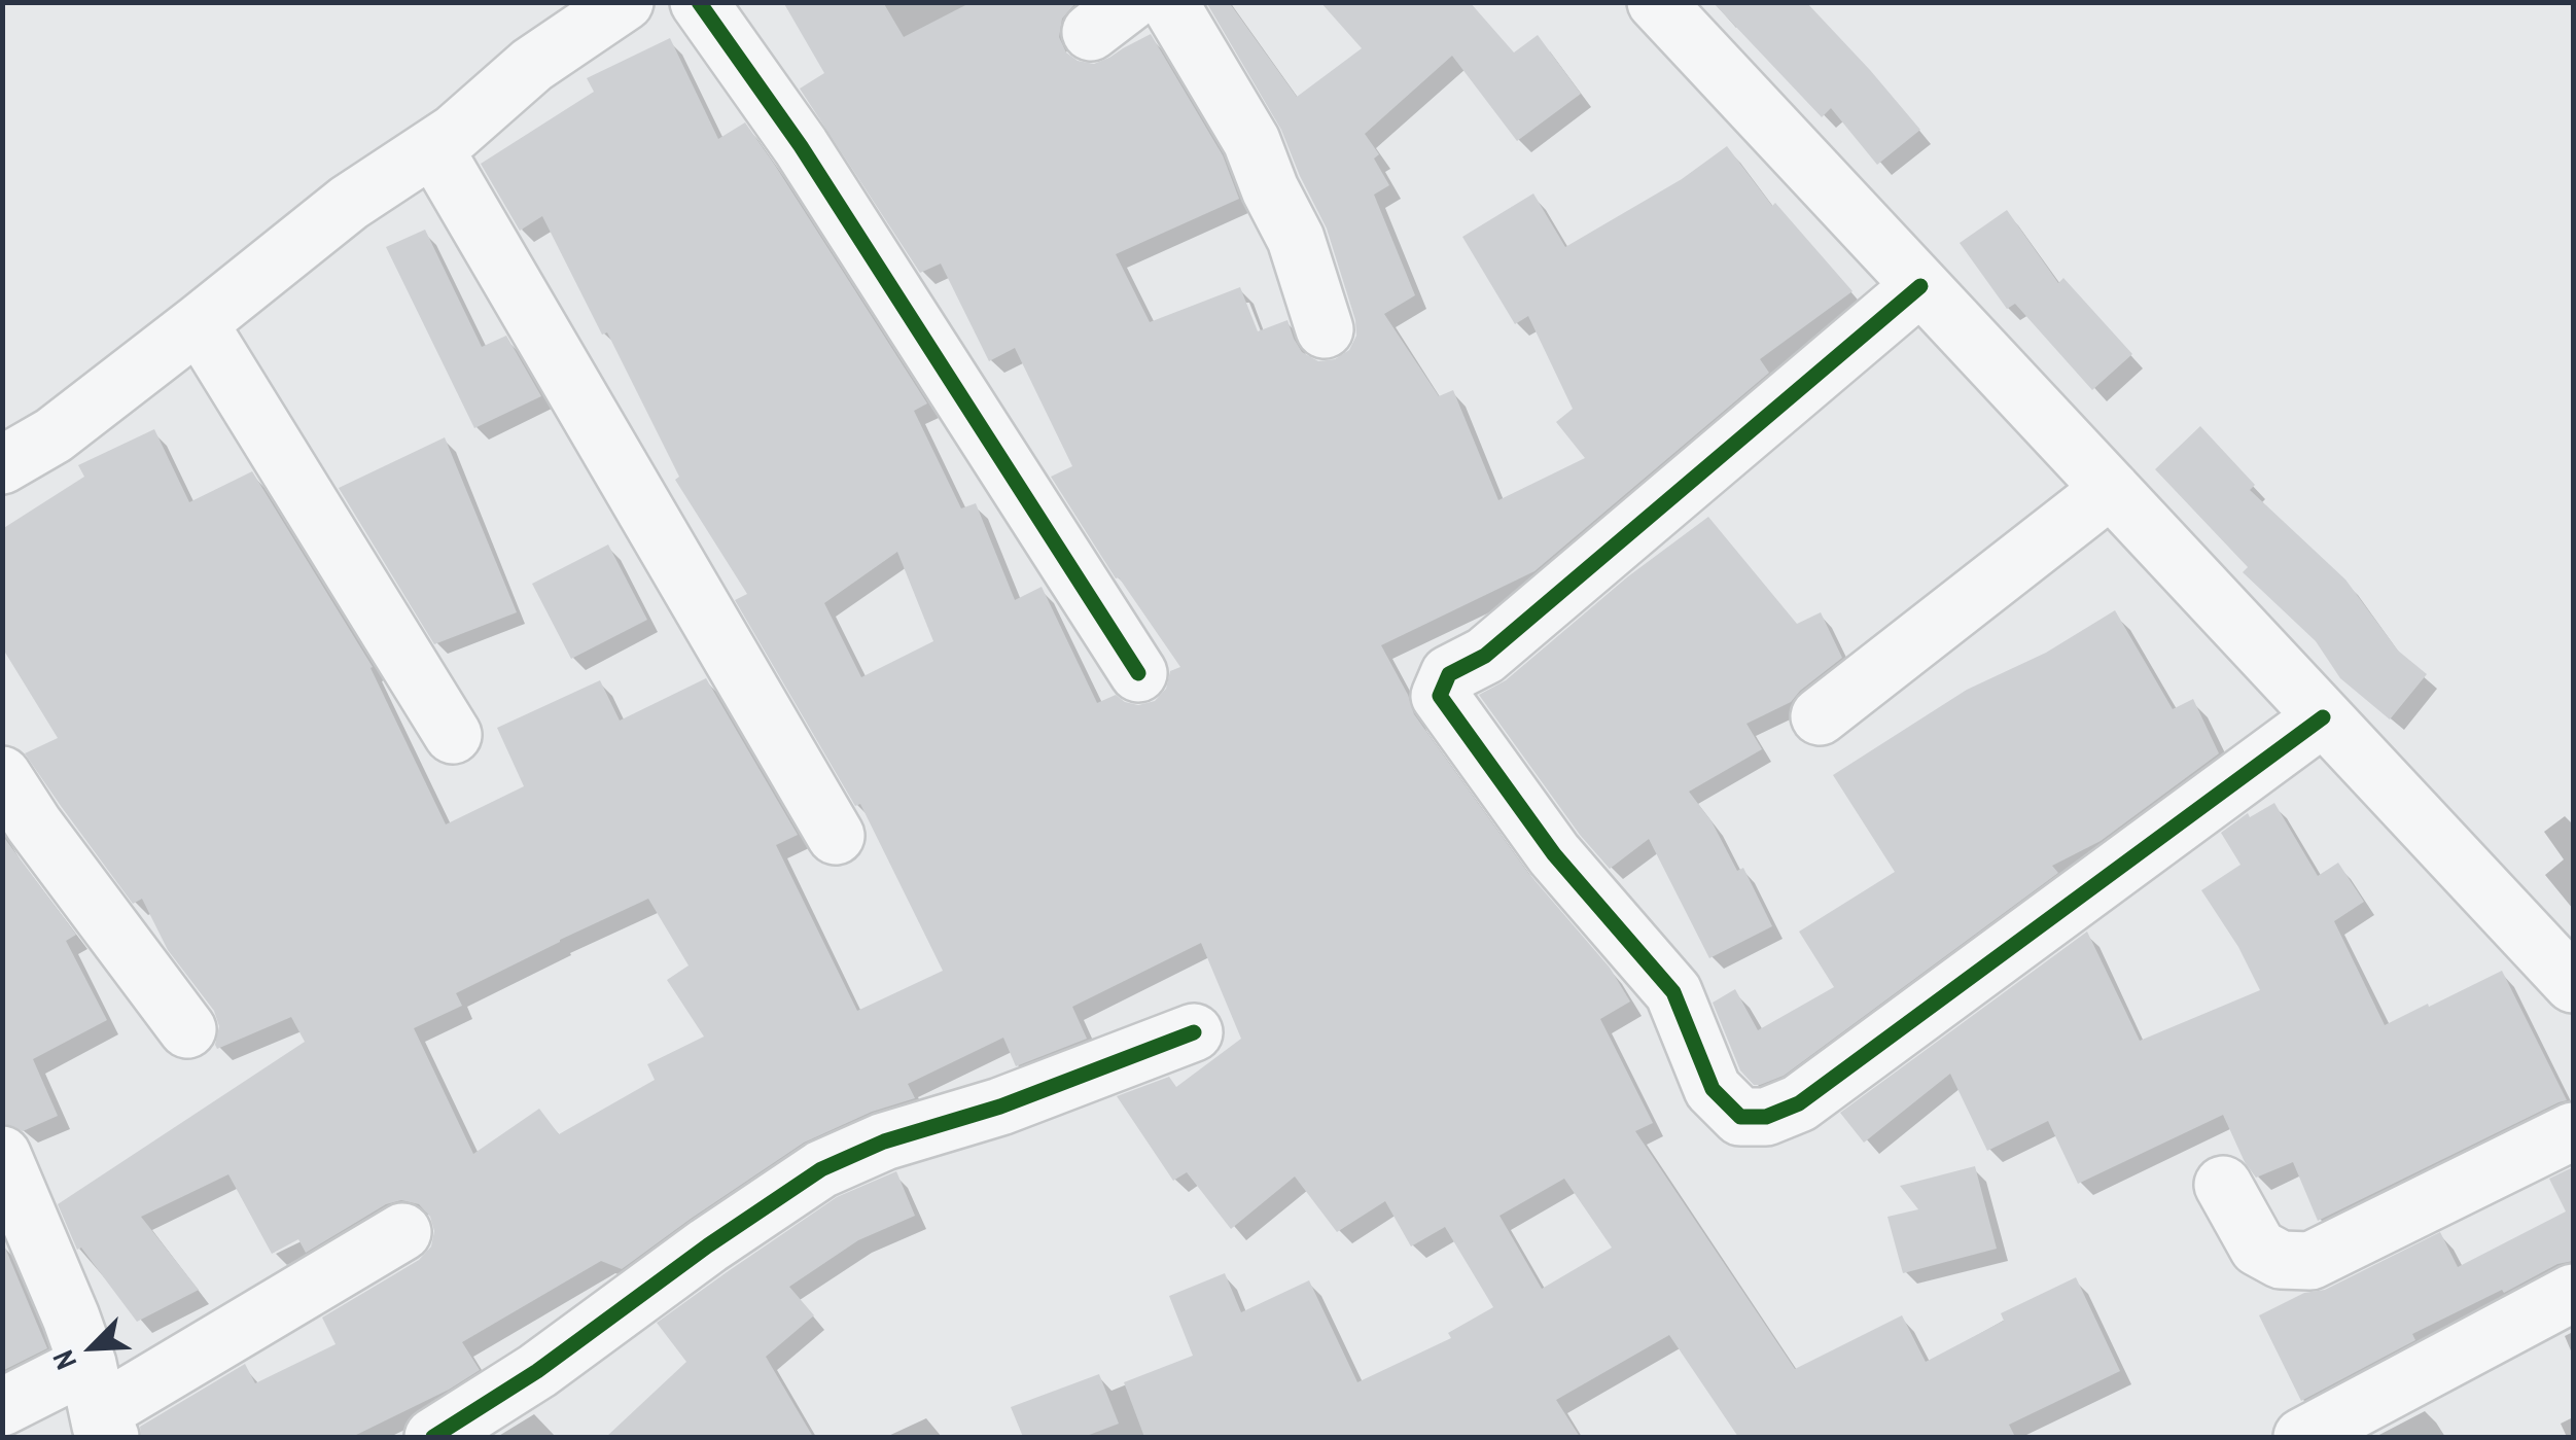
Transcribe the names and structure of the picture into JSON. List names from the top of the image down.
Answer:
{
  "north": "bottom left"
}
